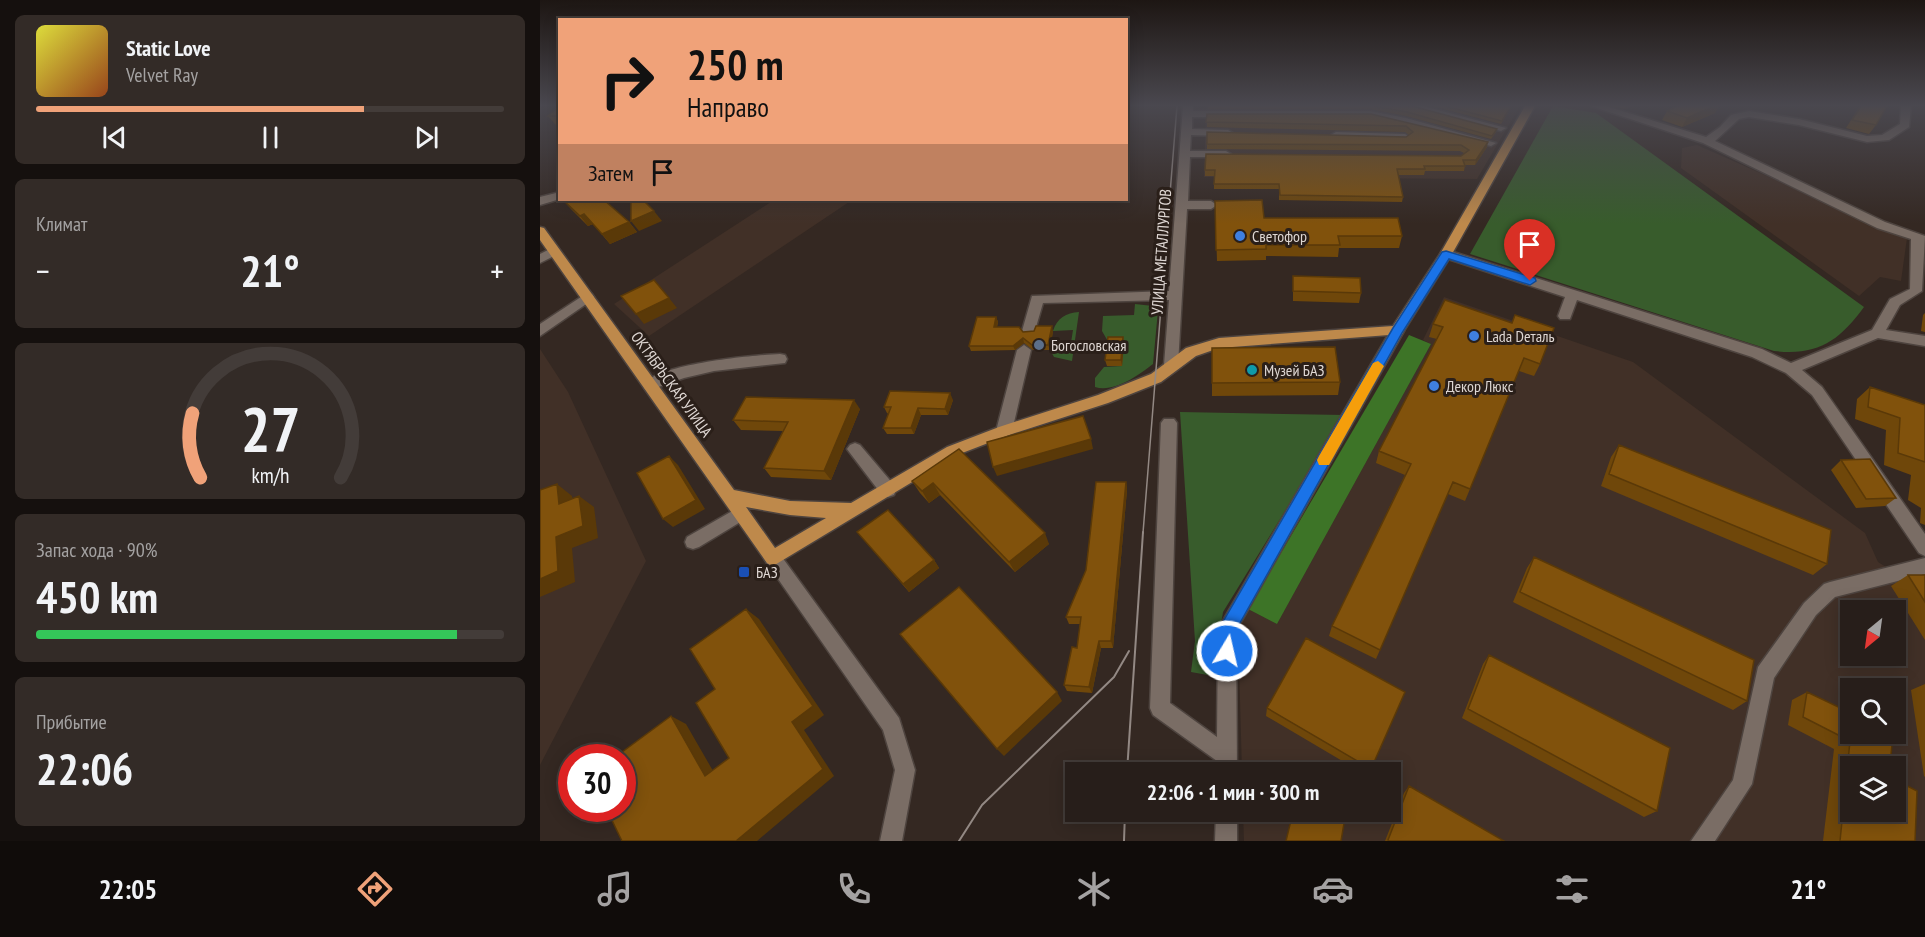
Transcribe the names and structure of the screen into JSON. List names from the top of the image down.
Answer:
{
  "streets": {
    "main road": ["ОКТЯБРЬСКАЯ УЛИЦА"],
    "street": ["УЛИЦА МЕТАЛЛУРГОВ"]
  },
  "places": {
    "other": [
      "Светофор",
      "Lada Dеталь",
      "Богословская",
      "Музей БАЗ",
      "Декор Люкс"
    ],
    "transit": ["БАЗ"]
  },
  "north": "bottom left",
  "page": {
    "turn": ["250 m", "Направо"],
    "song": ["Static Love", "Velvet Ray"],
    "then": "Затем",
    "tile": [
      "Климат",
      ["Запас хода · 90%", "450 km"],
      ["Прибытие", "22:06"]
    ],
    "heat": ["−", "21°", "+"],
    "limit": "30",
    "trip": "22:06 · 1 мин · 300 m",
    "tabs": ["22:05", "21°"],
    "gauge": ["27", "km/h"]
  }
}
